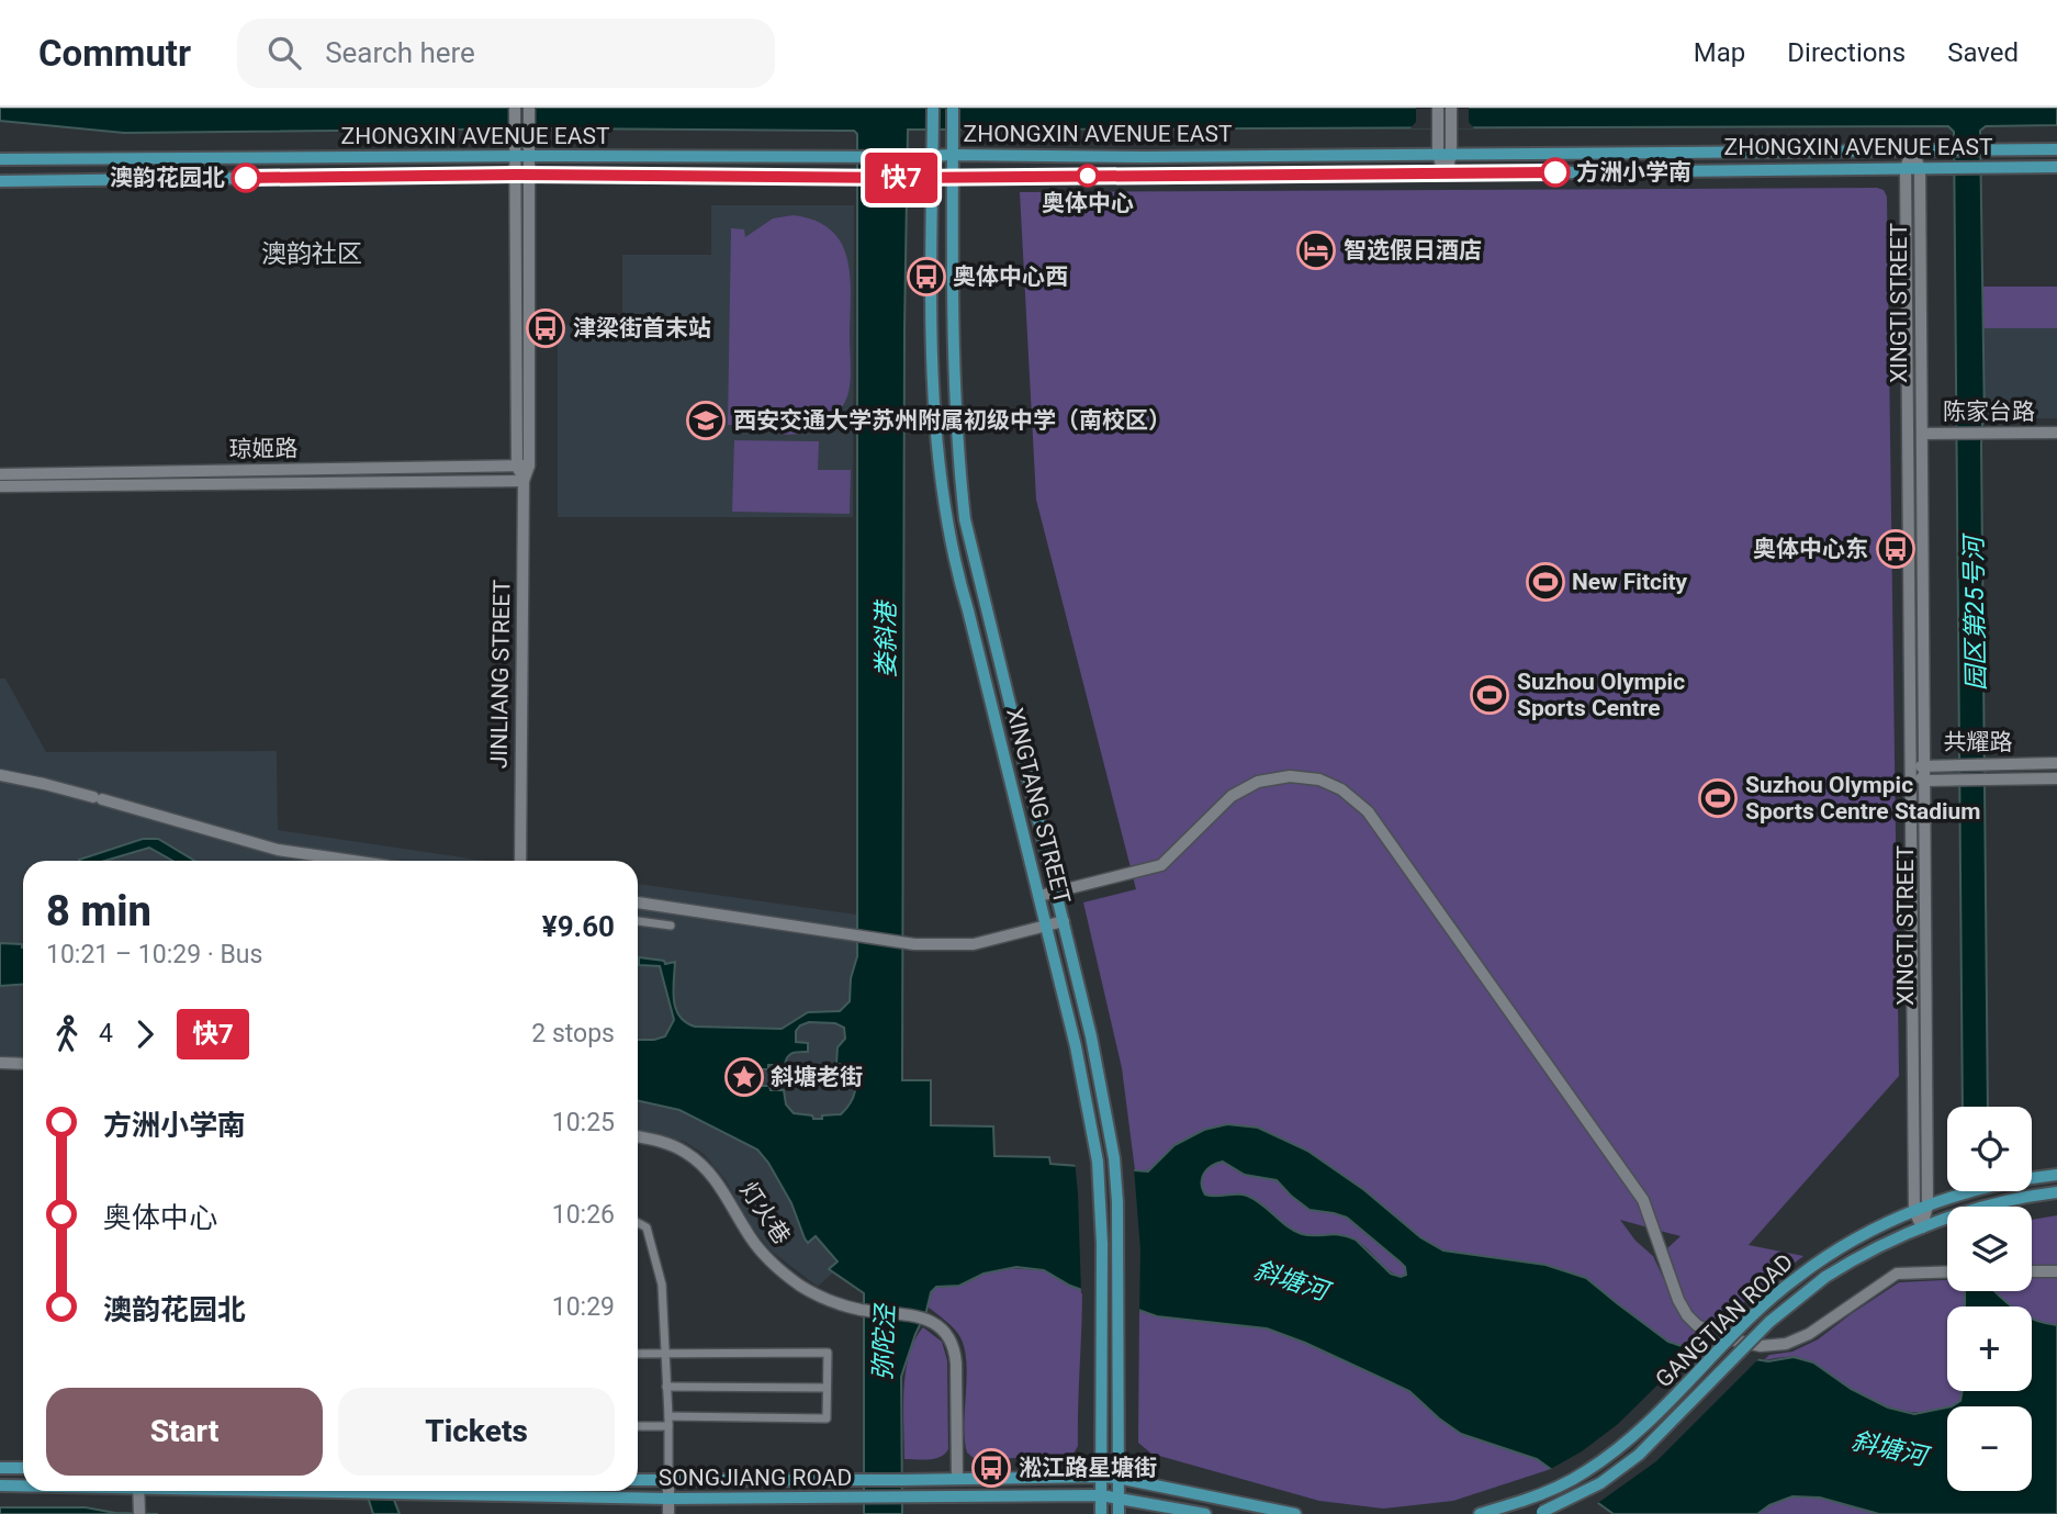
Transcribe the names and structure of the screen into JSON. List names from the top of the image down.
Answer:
{
  "streets": {
    "main road": [
      "ZHONGXIN AVENUE EAST",
      "XINGTANG STREET",
      "GANGTIAN ROAD",
      "SONGJIANG ROAD"
    ],
    "street": [
      "XINGTI STREET",
      "陈家台路",
      "琼姬路",
      "JINLIANG STREET",
      "共耀路",
      "灯火巷"
    ]
  },
  "crossings": [
    ["ZHONGXIN AVENUE EAST", "XINGTI STREET"],
    ["ZHONGXIN AVENUE EAST", "JINLIANG STREET"],
    ["ZHONGXIN AVENUE EAST", "XINGTANG STREET"],
    ["XINGTI STREET", "陈家台路"],
    ["XINGTI STREET", "共耀路"],
    ["XINGTI STREET", "GANGTIAN ROAD"],
    ["琼姬路", "JINLIANG STREET"],
    ["XINGTANG STREET", "SONGJIANG ROAD"],
    ["灯火巷", "SONGJIANG ROAD"]
  ],
  "districts": ["澳韵社区"],
  "water": [
    "园区第25号河",
    "娄斜港",
    "斜塘河",
    "弥陀泾"
  ],
  "places": {
    "other": ["方洲小学南", "奥体中心", "澳韵花园北"],
    "hotel": ["智选假日酒店"],
    "bus stop": [
      "奥体中心西",
      "津梁街首末站",
      "奥体中心东",
      "淞江路星塘街"
    ],
    "school or university": ["西安交通大学苏州附属初级中学（南校区）"],
    "sports": ["New Fitcity", "Suzhou Olympic Sports Centre", "Suzhou Olympic Sports Centre Stadium"],
    "place": ["斜塘老街"]
  },
  "lines": ["bus line 快7"],
  "page": {
    "header": "Commutr",
    "search": "Search here",
    "nav": ["Map", "Directions", "Saved"],
    "on_map": "快7",
    "heading": ["8 min", "10:21 – 10:29 · Bus", "¥9.60"],
    "legs": ["4", "快7", "2 stops"],
    "list": [
      {
        "name": "方洲小学南",
        "value": "10:25"
      },
      {
        "name": "奥体中心",
        "value": "10:26"
      },
      {
        "name": "澳韵花园北",
        "value": "10:29"
      }
    ],
    "map_buttons": ["+", "−"],
    "buttons": ["Start", "Tickets"]
  }
}
